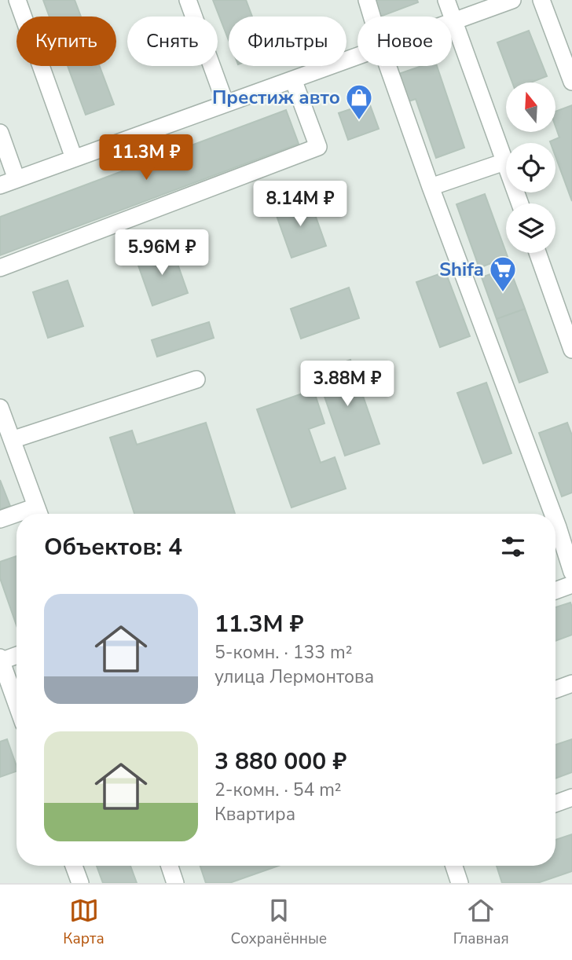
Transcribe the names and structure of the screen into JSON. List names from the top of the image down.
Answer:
{
  "places": {
    "shop": ["Престиж авто"],
    "supermarket": ["Shifa"]
  },
  "north": "top",
  "page": {
    "chip": [
      "Купить",
      "Снять",
      "Фильтры",
      "Новое"
    ],
    "price": [
      "11.3M ₽",
      "8.14M ₽",
      "5.96M ₽",
      "3.88M ₽"
    ],
    "heading": "Объектов: 4",
    "list": [
      {
        "name": "11.3M ₽",
        "note": "5-комн. · 133 m² · улица Лермонтова"
      },
      {
        "name": "3 880 000 ₽",
        "note": "2-комн. · 54 m² · Квартира"
      }
    ],
    "tabs": ["Карта", "Сохранённые", "Главная"]
  }
}
